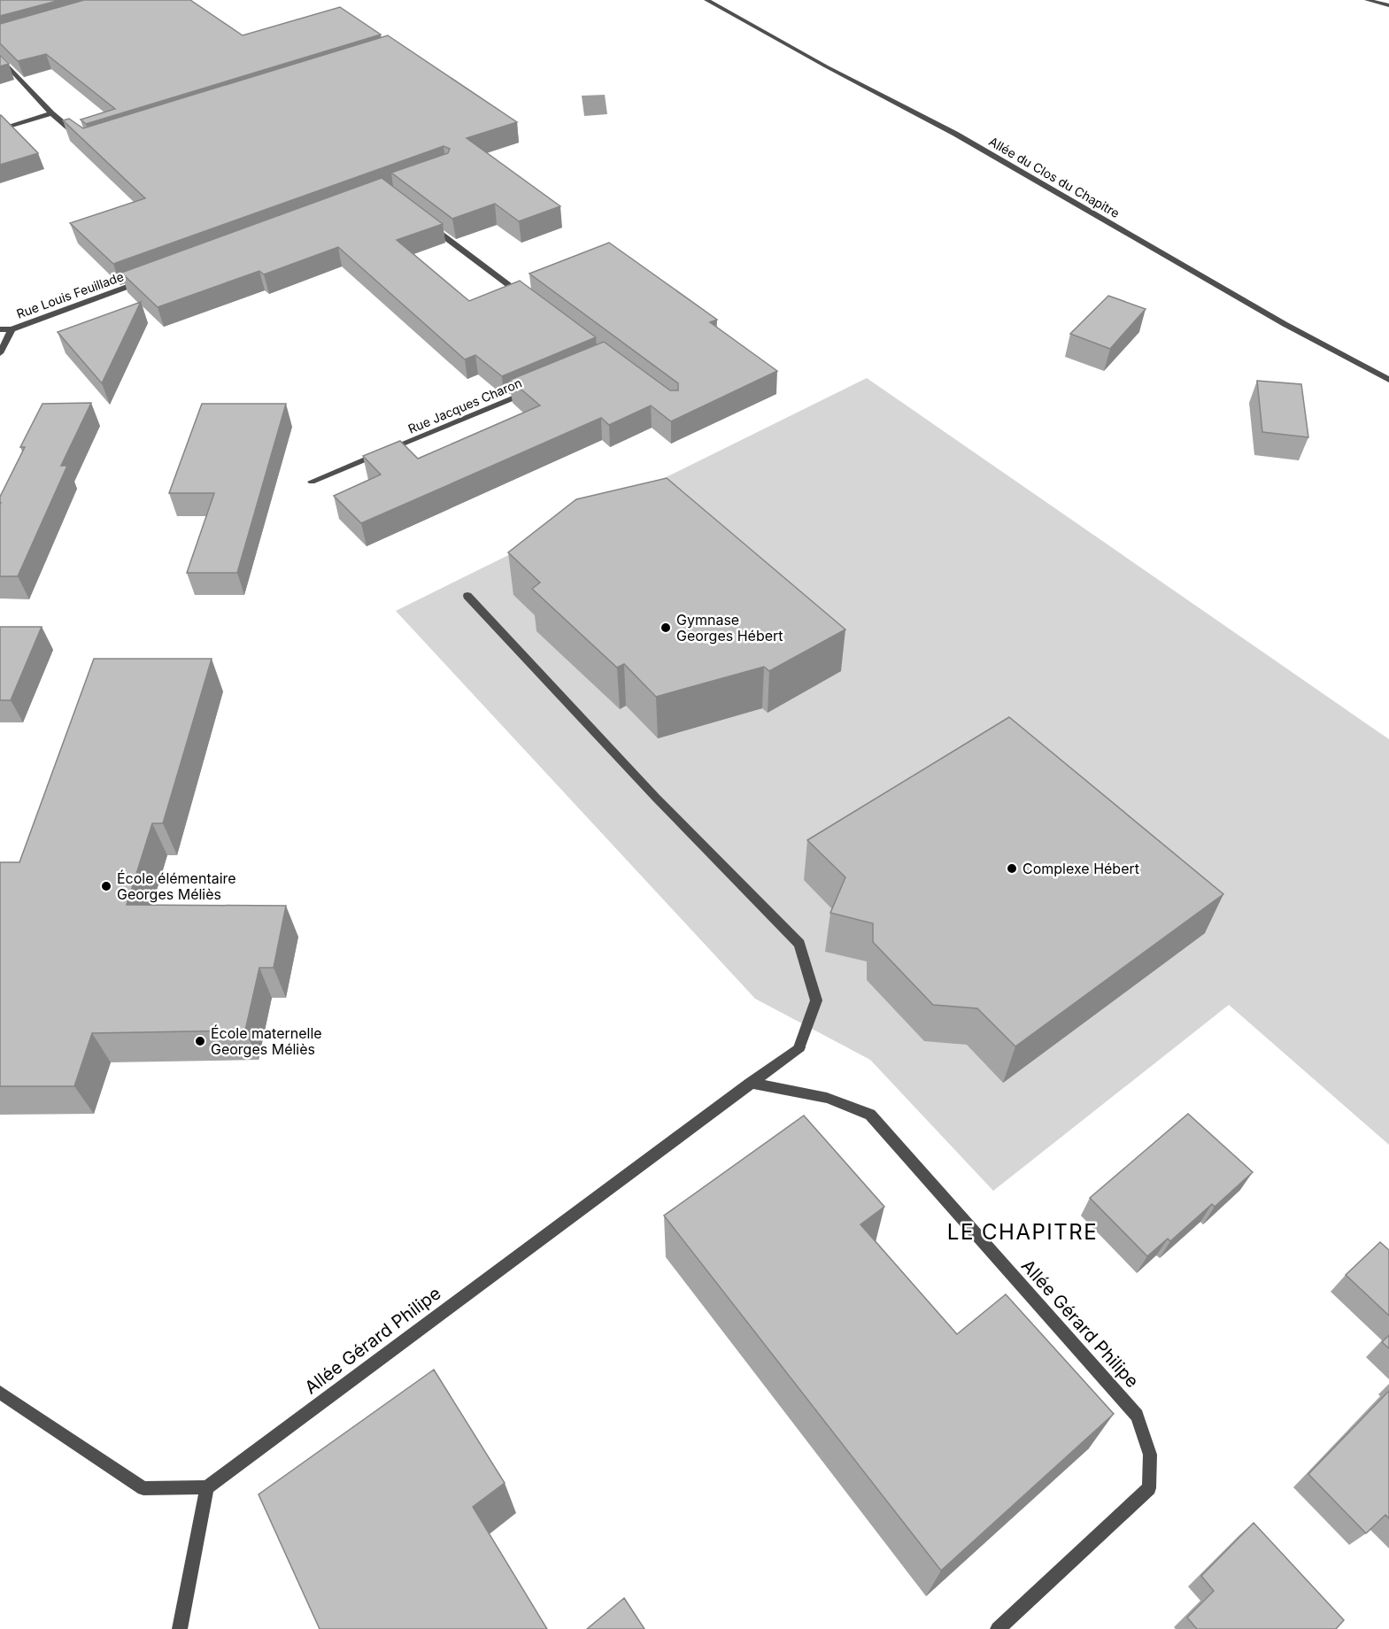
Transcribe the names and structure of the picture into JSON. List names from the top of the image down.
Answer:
{
  "streets": {
    "street": [
      "Allée du Clos du Chapitre",
      "Rue Louis Feuillade",
      "Rue Jacques Charon",
      "Allée Gérard Philipe"
    ]
  },
  "districts": ["LE CHAPITRE"],
  "places": [
    "Gymnase Georges Hébert",
    "Complexe Hébert",
    "École élémentaire Georges Méliès",
    "École maternelle Georges Méliès"
  ]
}
